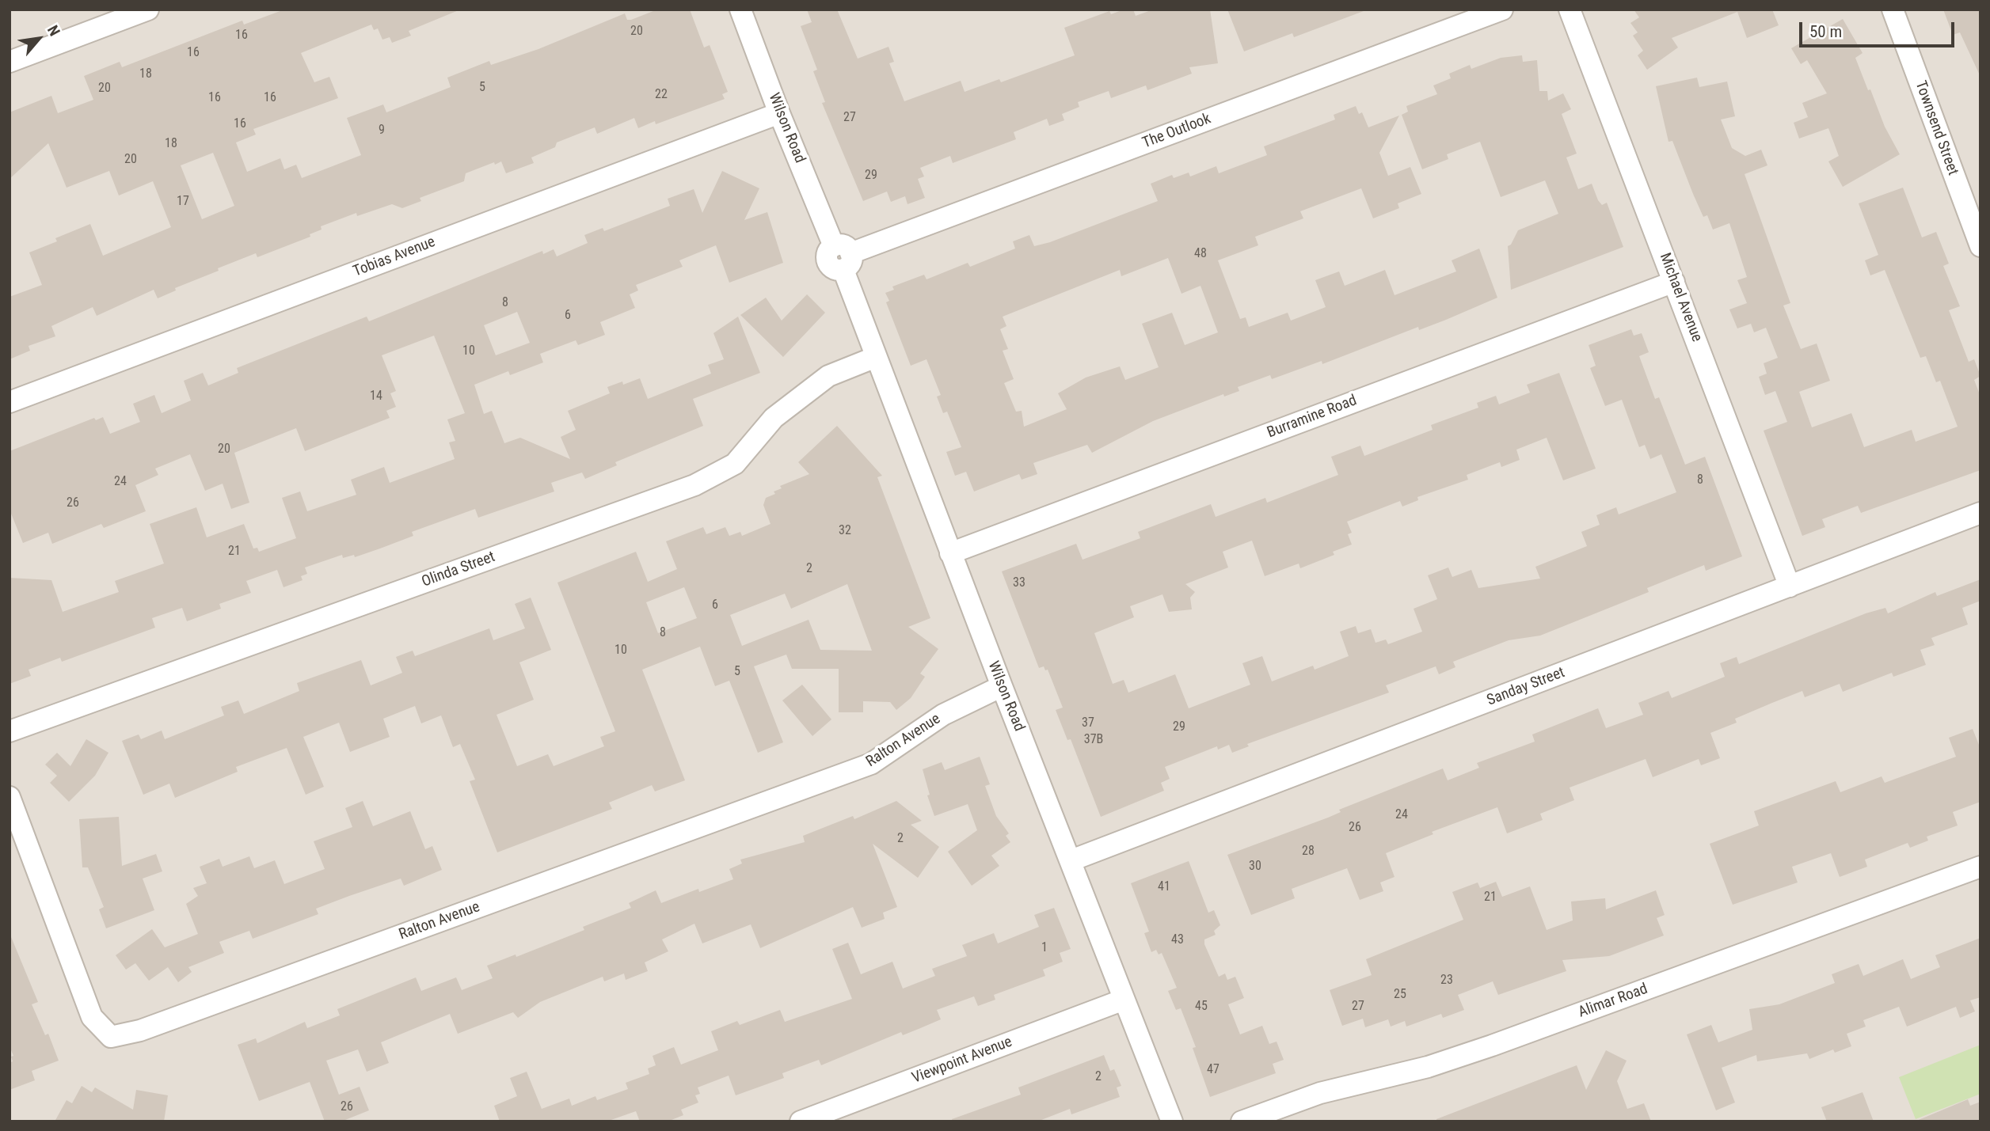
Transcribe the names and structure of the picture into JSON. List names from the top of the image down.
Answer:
{
  "streets": {
    "street": [
      "Wilson Road",
      "Townsend Street",
      "The Outlook",
      "Tobias Avenue",
      "Michael Avenue",
      "Burramine Road",
      "Olinda Street",
      "Sanday Street",
      "Ralton Avenue",
      "Alimar Road",
      "Viewpoint Avenue"
    ]
  },
  "crossings": [
    ["Wilson Road", "The Outlook"],
    ["Wilson Road", "Tobias Avenue"],
    ["Wilson Road", "Burramine Road"],
    ["Wilson Road", "Olinda Street"],
    ["Wilson Road", "Sanday Street"],
    ["Wilson Road", "Ralton Avenue"],
    ["Wilson Road", "Viewpoint Avenue"],
    ["Michael Avenue", "Burramine Road"],
    ["Michael Avenue", "Sanday Street"]
  ],
  "house_numbers": [
    "20",
    "16",
    "16",
    "18",
    "5",
    "20",
    "22",
    "16",
    "16",
    "27",
    "16",
    "9",
    "18",
    "20",
    "29",
    "17",
    "48",
    "8",
    "6",
    "10",
    "14",
    "20",
    "8",
    "24",
    "26",
    "32",
    "21",
    "2",
    "33",
    "6",
    "8",
    "10",
    "5",
    "37",
    "29",
    "37B",
    "24",
    "26",
    "2",
    "28",
    "30",
    "41",
    "21",
    "43",
    "1",
    "23",
    "25",
    "45",
    "27",
    "47",
    "2",
    "26"
  ],
  "scale_bar": "50 m",
  "north": "top right"
}
